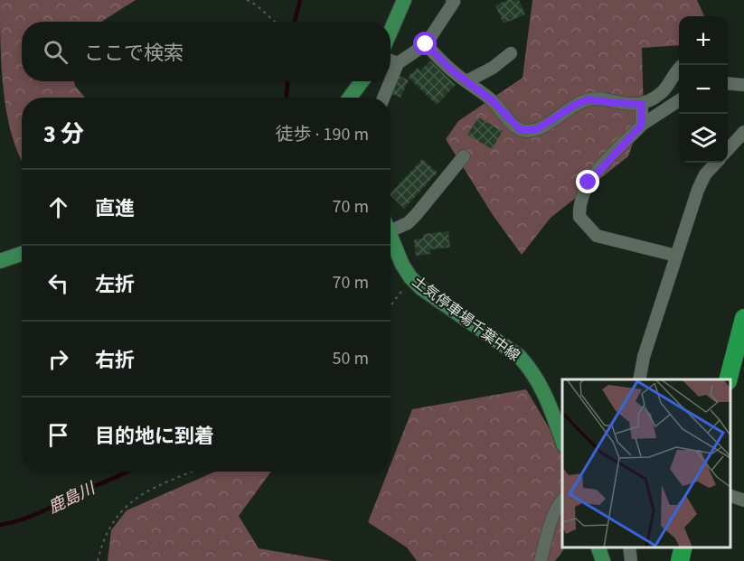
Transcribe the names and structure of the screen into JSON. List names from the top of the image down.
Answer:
{
  "streets": {
    "main road": ["土気停車場千葉中線"]
  },
  "water": ["鹿島川"],
  "page": {
    "map_buttons": ["+", "−"],
    "search": "ここで検索",
    "heading": ["3 分", "徒歩 · 190 m"],
    "list": [
      ["直進", "70 m"],
      ["左折", "70 m"],
      ["右折", "50 m"],
      "目的地に到着"
    ]
  }
}
